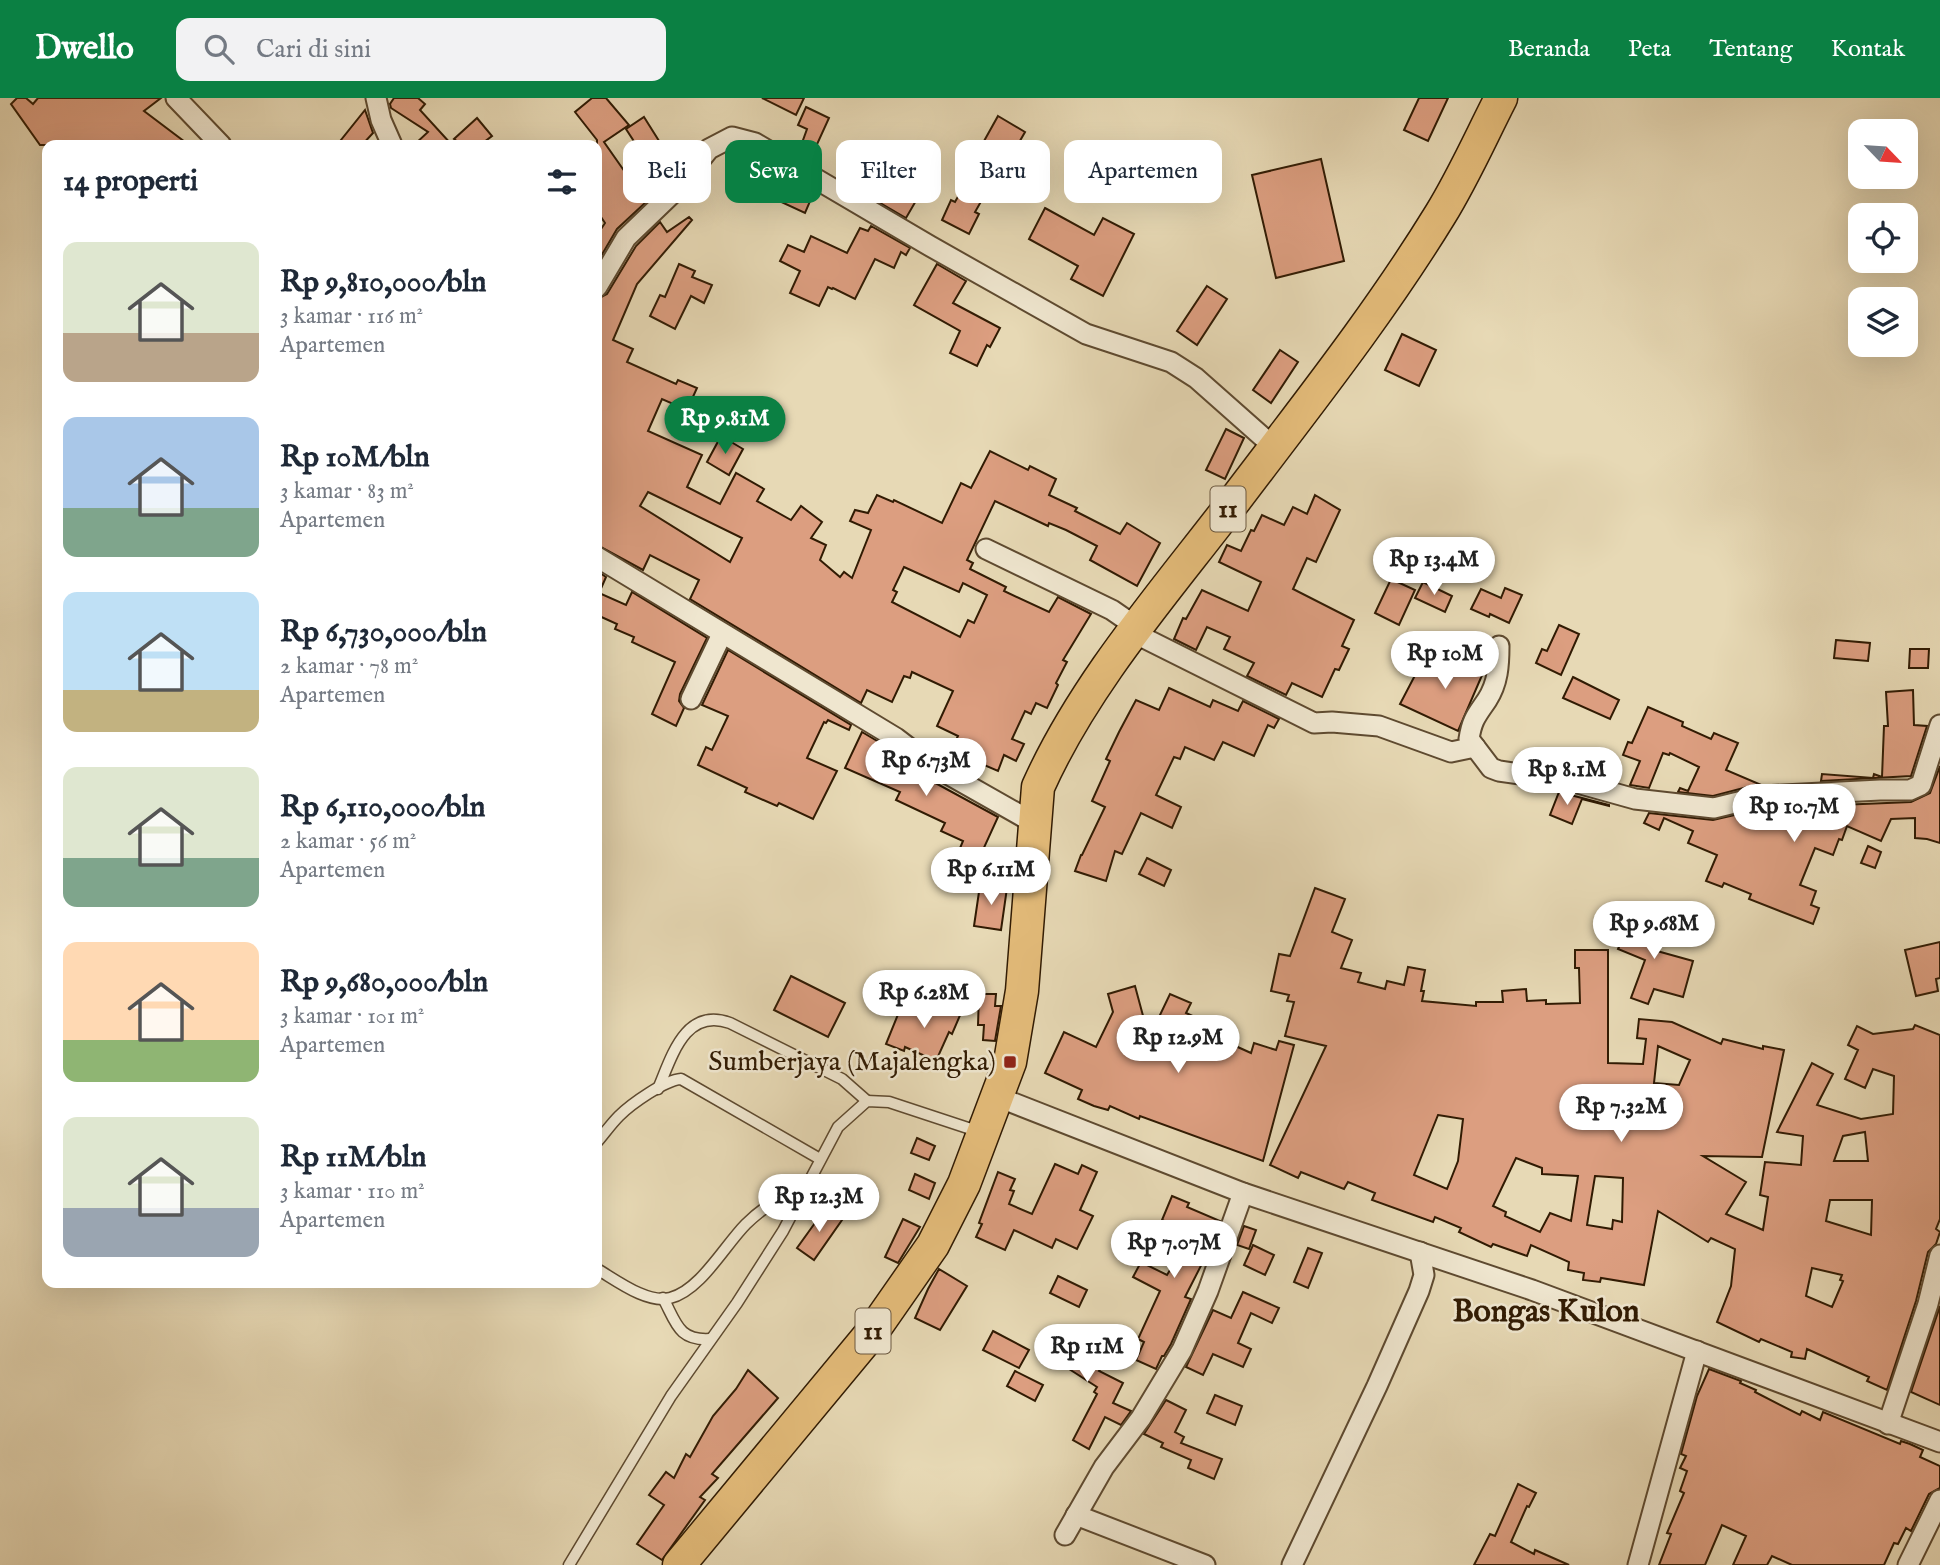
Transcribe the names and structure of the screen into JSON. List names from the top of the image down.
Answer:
{
  "streets": {
    "highway": ["11"]
  },
  "districts": ["Bongas Kulon"],
  "places": {
    "transit": ["Sumberjaya (Majalengka)"]
  },
  "north": "bottom right",
  "page": {
    "header": "Dwello",
    "search": "Cari di sini",
    "nav": [
      "Beranda",
      "Peta",
      "Tentang",
      "Kontak"
    ],
    "chip": [
      "Beli",
      "Sewa",
      "Filter",
      "Baru",
      "Apartemen"
    ],
    "heading": "14 properti",
    "list": [
      {
        "name": "Rp 9,810,000/bln",
        "note": "3 kamar · 116 m² · Apartemen"
      },
      {
        "name": "Rp 10M/bln",
        "note": "3 kamar · 83 m² · Apartemen"
      },
      {
        "name": "Rp 6,730,000/bln",
        "note": "2 kamar · 78 m² · Apartemen"
      },
      {
        "name": "Rp 6,110,000/bln",
        "note": "2 kamar · 56 m² · Apartemen"
      },
      {
        "name": "Rp 9,680,000/bln",
        "note": "3 kamar · 101 m² · Apartemen"
      },
      {
        "name": "Rp 11M/bln",
        "note": "3 kamar · 110 m² · Apartemen"
      }
    ],
    "price": [
      "Rp 9.81M",
      "Rp 13.4M",
      "Rp 10M",
      "Rp 6.73M",
      "Rp 8.1M",
      "Rp 10.7M",
      "Rp 6.11M",
      "Rp 9.68M",
      "Rp 6.28M",
      "Rp 12.9M",
      "Rp 7.32M",
      "Rp 12.3M",
      "Rp 7.07M",
      "Rp 11M"
    ]
  }
}
